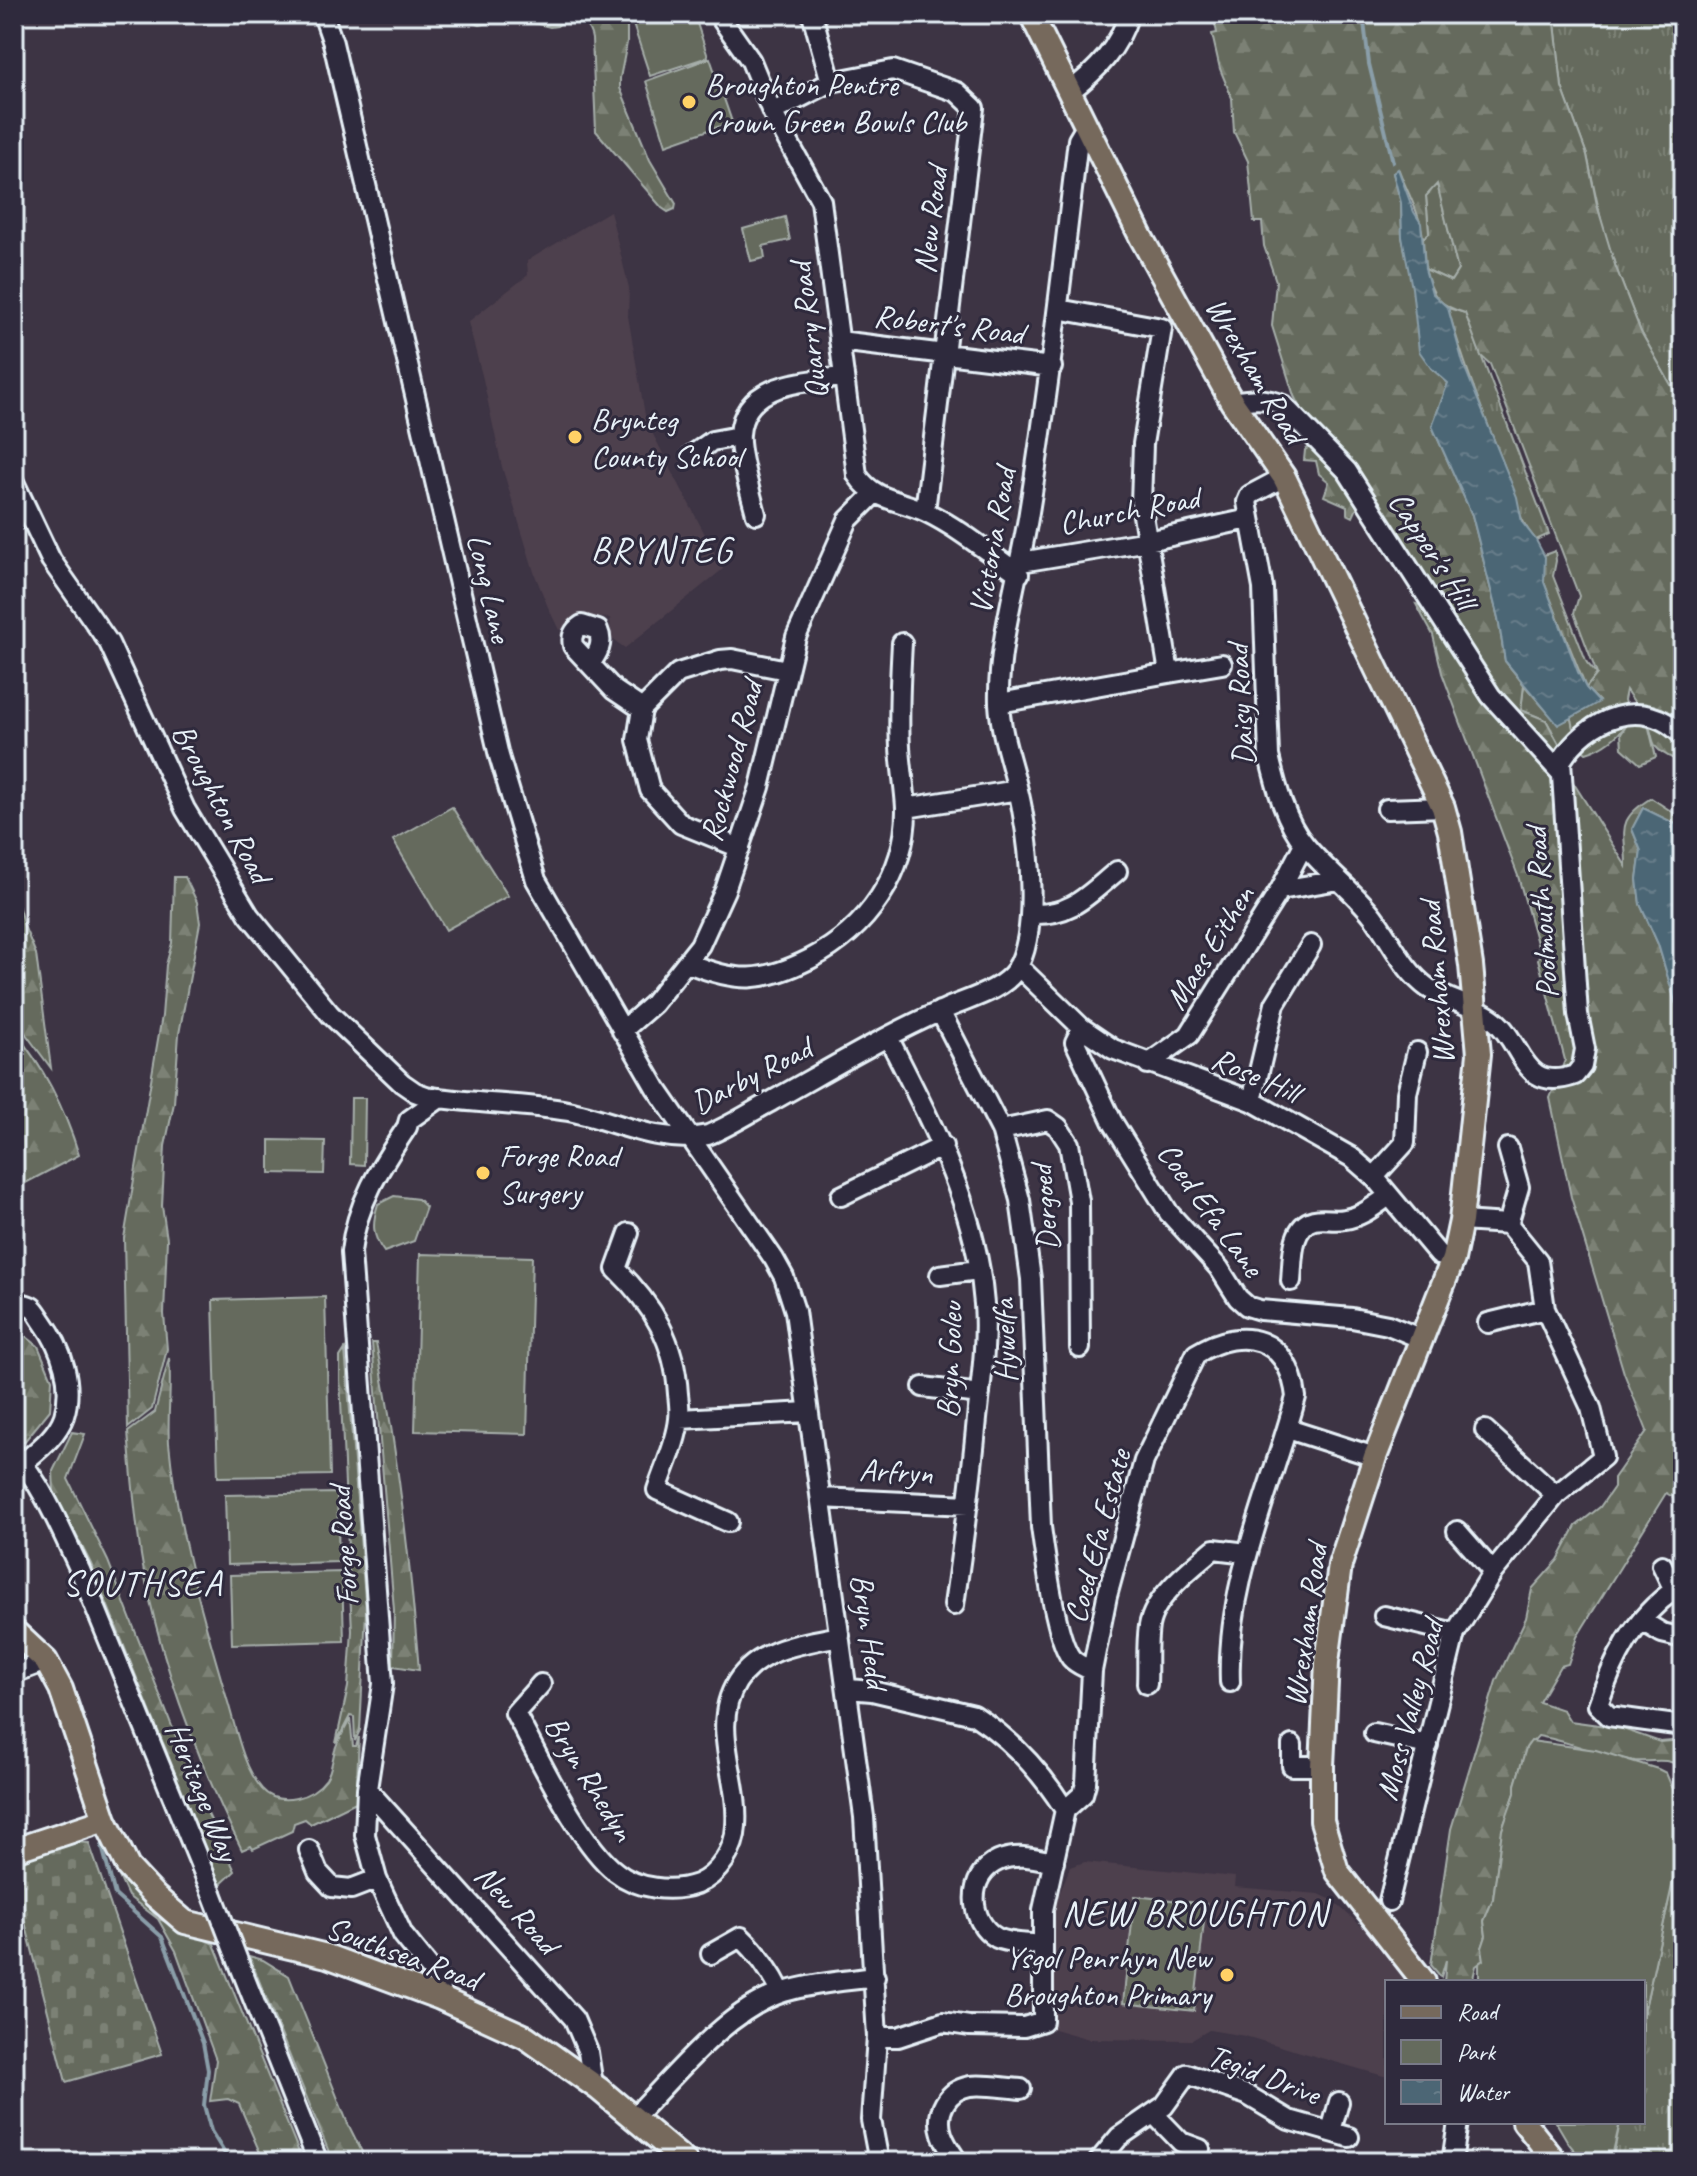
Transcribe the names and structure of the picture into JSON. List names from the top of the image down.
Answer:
{
  "streets": {
    "main road": ["Wrexham Road", "Southsea Road"],
    "street": [
      "New Road",
      "Robert's Road",
      "Quarry Road",
      "Church Road",
      "Victoria Road",
      "Capper's Hill",
      "Long Lane",
      "Daisy Road",
      "Rockwood Road",
      "Broughton Road",
      "Poolmouth Road",
      "Maes Eithen",
      "Darby Road",
      "Rose Hill",
      "Dergoed",
      "Coed Efa Lane",
      "Hywelfa",
      "Bryn Goleu",
      "Arfryn",
      "Coed Efa Estate",
      "Forge Road",
      "Bryn Hedd",
      "Moss Valley Road",
      "Bryn Rhedyn",
      "Heritage Way",
      "Tegid Drive"
    ]
  },
  "crossings": [
    ["New Road", "Robert's Road"],
    ["New Road", "Quarry Road"],
    ["New Road", "Forge Road"],
    ["New Road", "Southsea Road"],
    ["Robert's Road", "Quarry Road"],
    ["Robert's Road", "Victoria Road"],
    ["Quarry Road", "Rockwood Road"],
    ["Wrexham Road", "Victoria Road"],
    ["Wrexham Road", "Capper's Hill"],
    ["Wrexham Road", "Daisy Road"],
    ["Wrexham Road", "Poolmouth Road"],
    ["Wrexham Road", "Rose Hill"],
    ["Wrexham Road", "Coed Efa Lane"],
    ["Church Road", "Victoria Road"],
    ["Church Road", "Daisy Road"],
    ["Victoria Road", "Darby Road"],
    ["Victoria Road", "Rose Hill"],
    ["Capper's Hill", "Poolmouth Road"],
    ["Long Lane", "Rockwood Road"],
    ["Long Lane", "Darby Road"],
    ["Long Lane", "Bryn Hedd"],
    ["Daisy Road", "Poolmouth Road"],
    ["Daisy Road", "Maes Eithen"],
    ["Broughton Road", "Darby Road"],
    ["Broughton Road", "Forge Road"],
    ["Maes Eithen", "Rose Hill"],
    ["Darby Road", "Rose Hill"],
    ["Darby Road", "Hywelfa"],
    ["Darby Road", "Bryn Goleu"],
    ["Darby Road", "Forge Road"],
    ["Darby Road", "Bryn Hedd"],
    ["Rose Hill", "Coed Efa Lane"],
    ["Dergoed", "Hywelfa"],
    ["Hywelfa", "Coed Efa Estate"],
    ["Bryn Goleu", "Arfryn"],
    ["Arfryn", "Bryn Hedd"],
    ["Forge Road", "Southsea Road"],
    ["Bryn Hedd", "Bryn Rhedyn"]
  ],
  "districts": ["BRYNTEG", "SOUTHSEA", "NEW BROUGHTON"],
  "places": [
    "Broughton Pentre Crown Green Bowls Club",
    "Brynteg County School",
    "Forge Road Surgery",
    "Ysgol Penrhyn New Broughton Primary"
  ],
  "legend": ["Road", "Park", "Water"]
}
